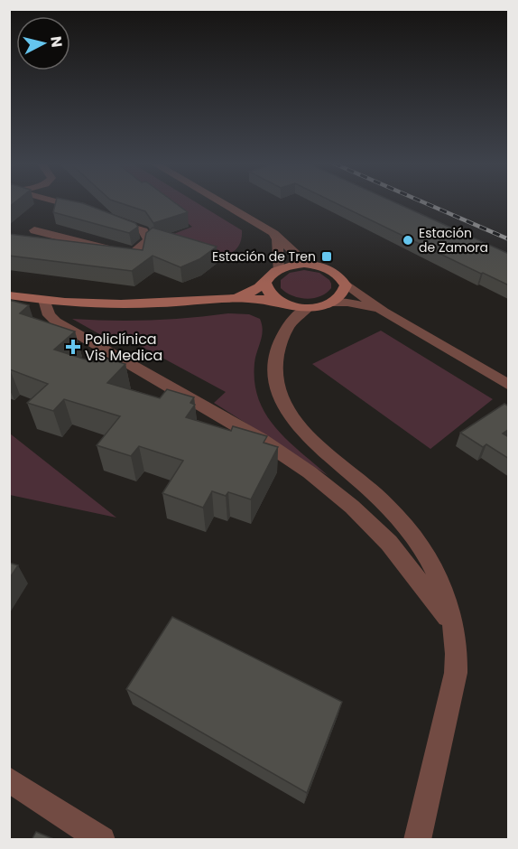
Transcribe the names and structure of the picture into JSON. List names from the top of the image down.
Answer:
{
  "places": {
    "other": ["Estación de Zamora"],
    "transit": ["Estación de Tren"],
    "health": ["Policlínica Vis Medica"]
  },
  "north": "right"
}
